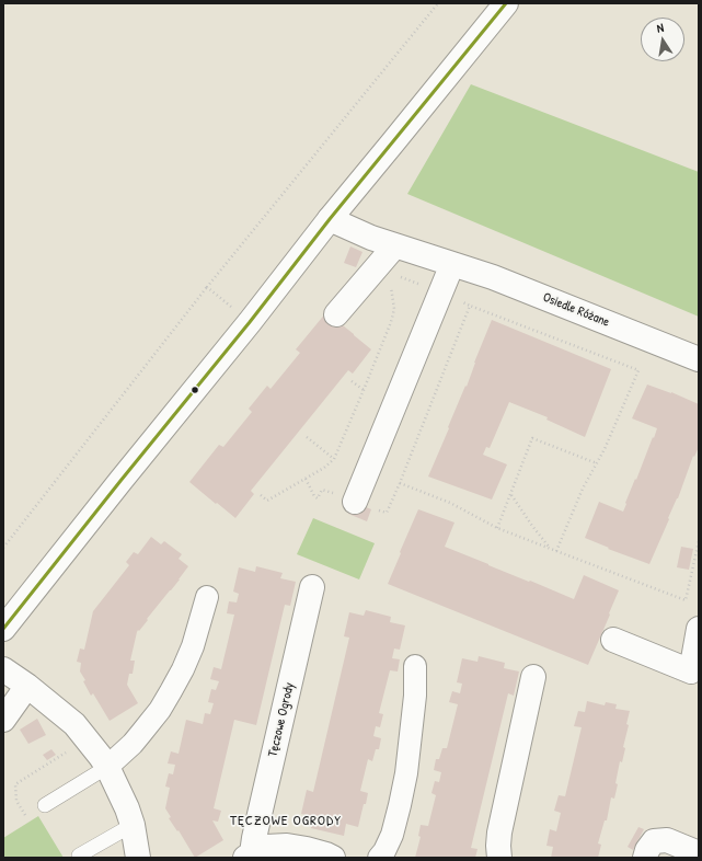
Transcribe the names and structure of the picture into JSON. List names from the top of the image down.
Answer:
{
  "streets": {
    "street": ["Osiedle Różane", "Tęczowe Ogrody"]
  },
  "districts": ["TĘCZOWE OGRODY"],
  "north": "top"
}
